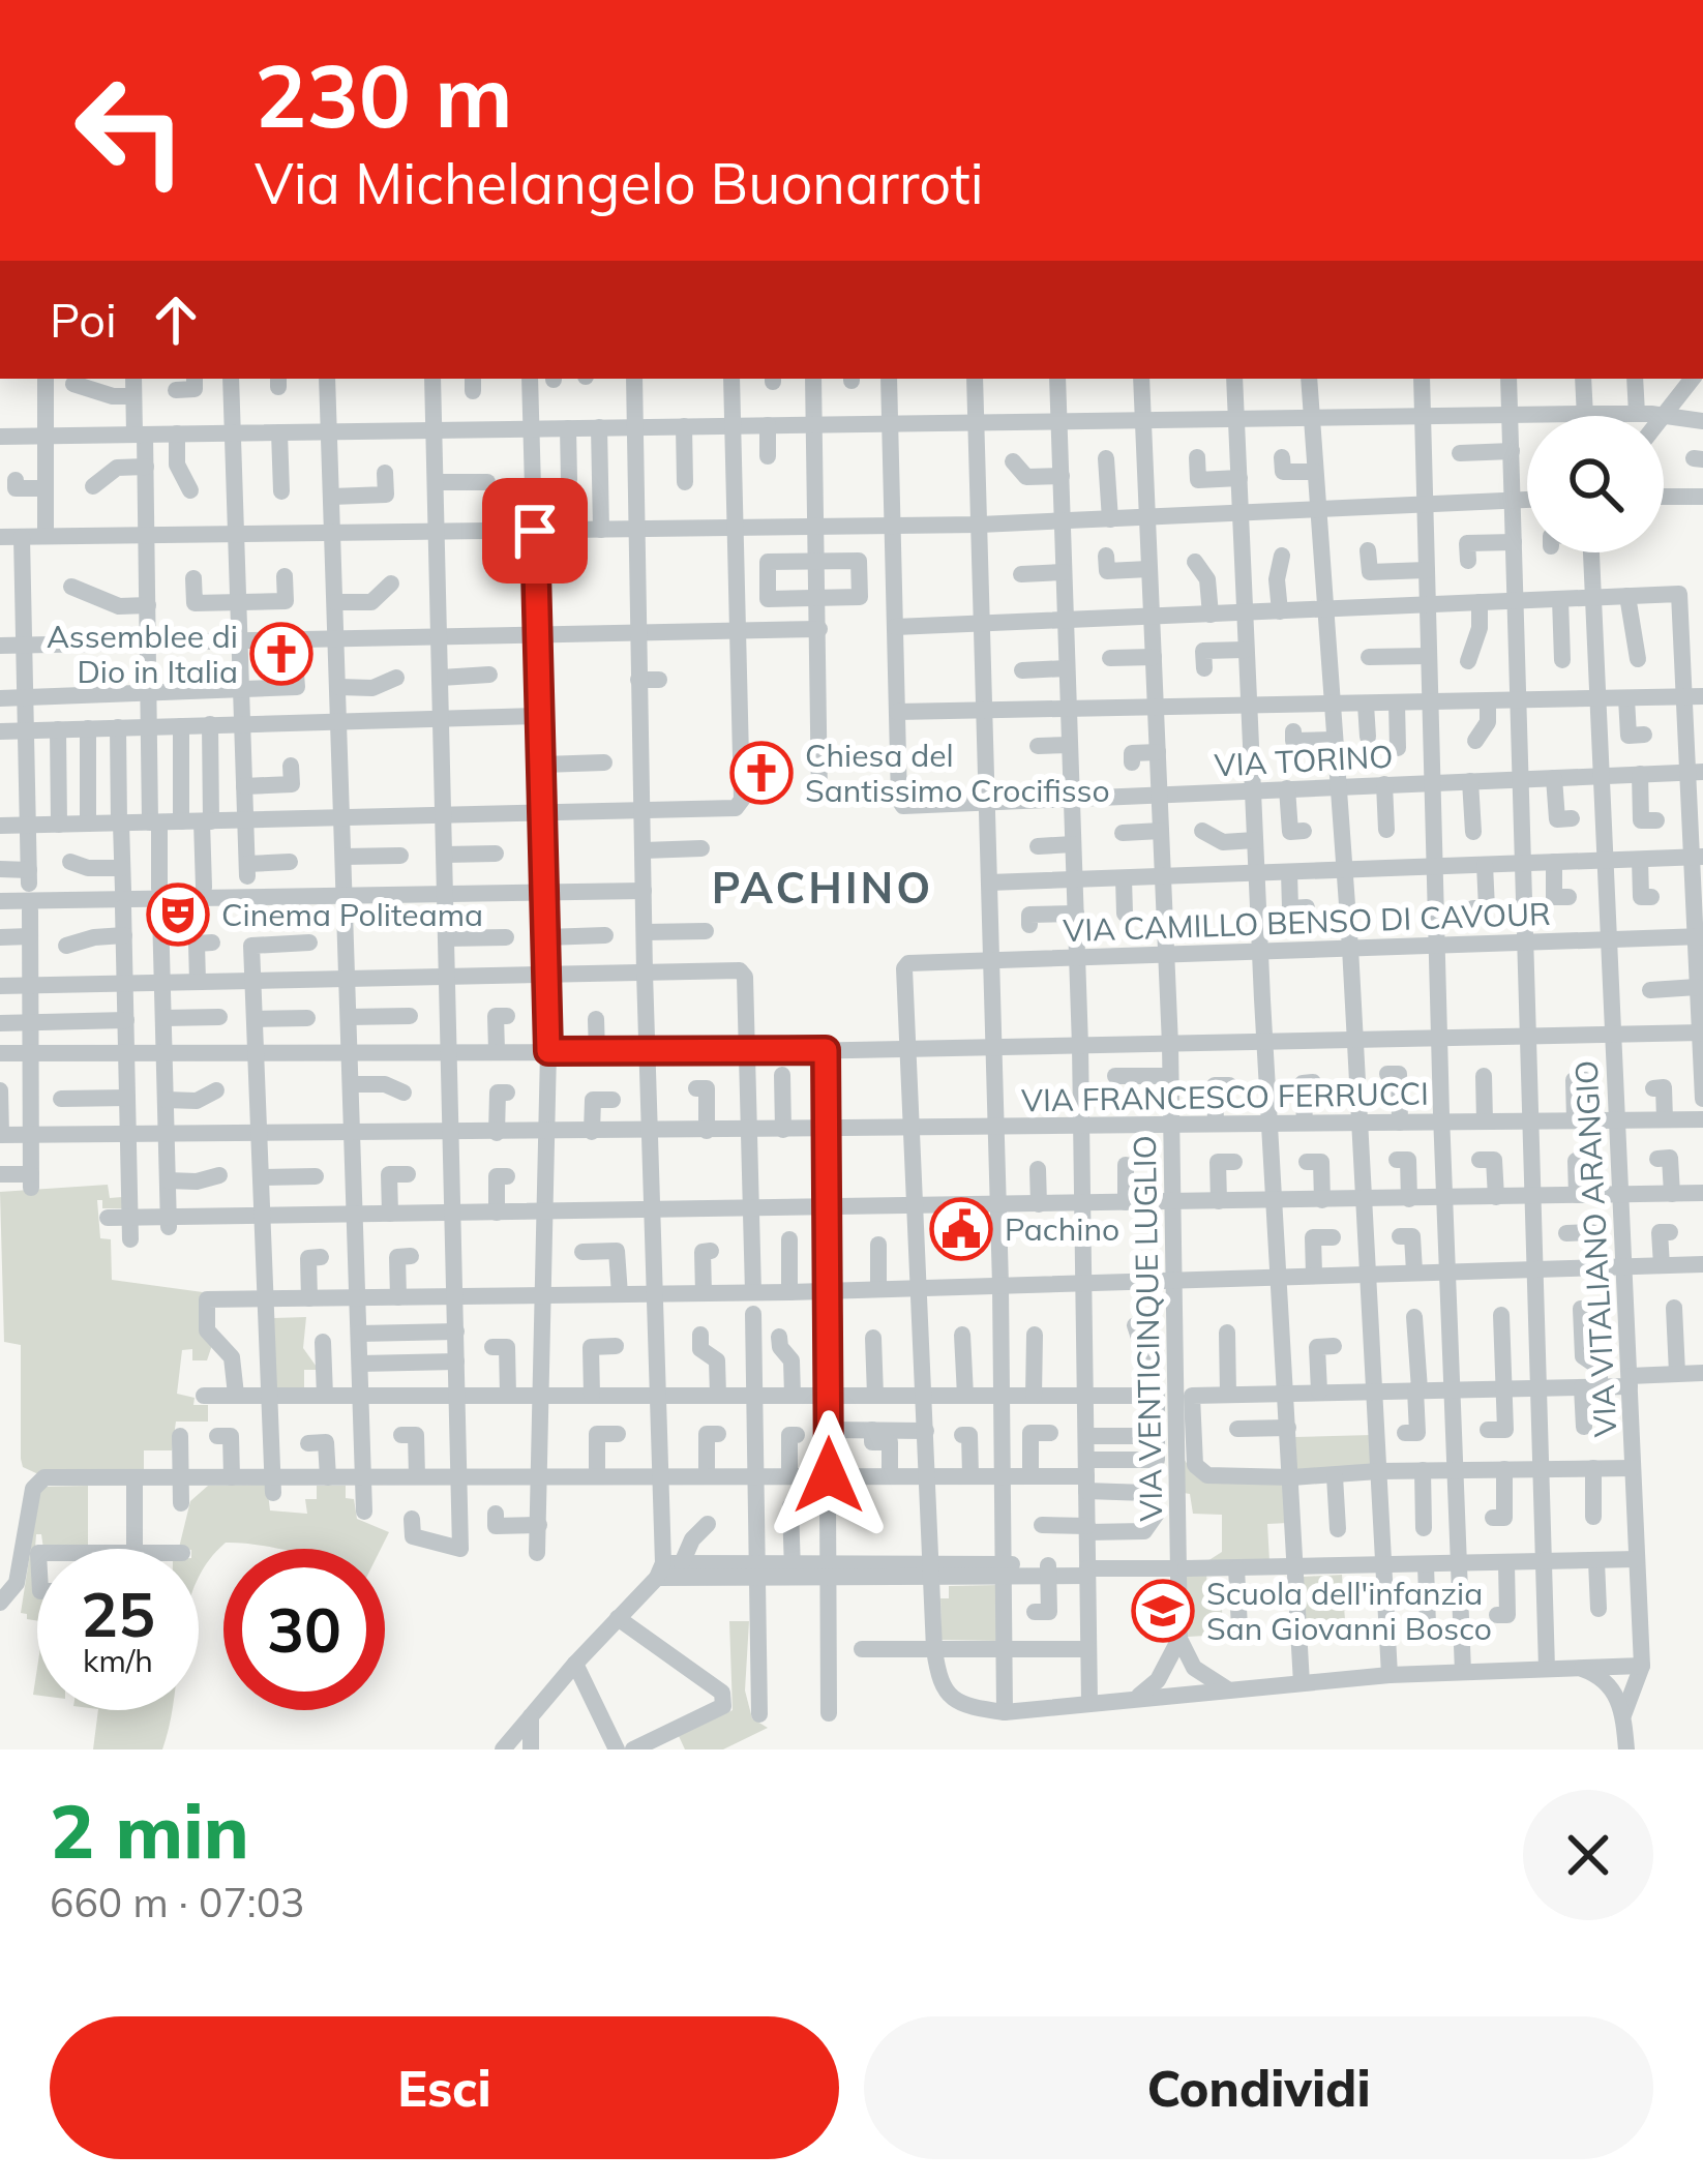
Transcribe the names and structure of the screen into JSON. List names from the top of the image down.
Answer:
{
  "streets": {
    "street": [
      "VIA TORINO",
      "VIA CAMILLO BENSO DI CAVOUR",
      "VIA FRANCESCO FERRUCCI",
      "VIA VITALIANO ARANGIO",
      "VIA VENTICINQUE LUGLIO"
    ]
  },
  "crossings": [
    ["VIA TORINO", "VIA VITALIANO ARANGIO"],
    ["VIA TORINO", "VIA VENTICINQUE LUGLIO"],
    ["VIA CAMILLO BENSO DI CAVOUR", "VIA VITALIANO ARANGIO"],
    ["VIA CAMILLO BENSO DI CAVOUR", "VIA VENTICINQUE LUGLIO"],
    ["VIA FRANCESCO FERRUCCI", "VIA VITALIANO ARANGIO"],
    ["VIA FRANCESCO FERRUCCI", "VIA VENTICINQUE LUGLIO"]
  ],
  "districts": ["PACHINO"],
  "places": {
    "church": ["Assemblee di Dio in Italia", "Chiesa del Santissimo Crocifisso"],
    "theatre": ["Cinema Politeama"],
    "public building": ["Pachino"],
    "school or university": ["Scuola dell'infanzia San Giovanni Bosco"]
  },
  "page": {
    "turn": ["230 m", "Via Michelangelo Buonarroti"],
    "then": "Poi",
    "speed": "25 km/h",
    "limit": "30",
    "heading": ["2 min", "660 m · 07:03"],
    "buttons": ["Esci", "Condividi"]
  }
}
